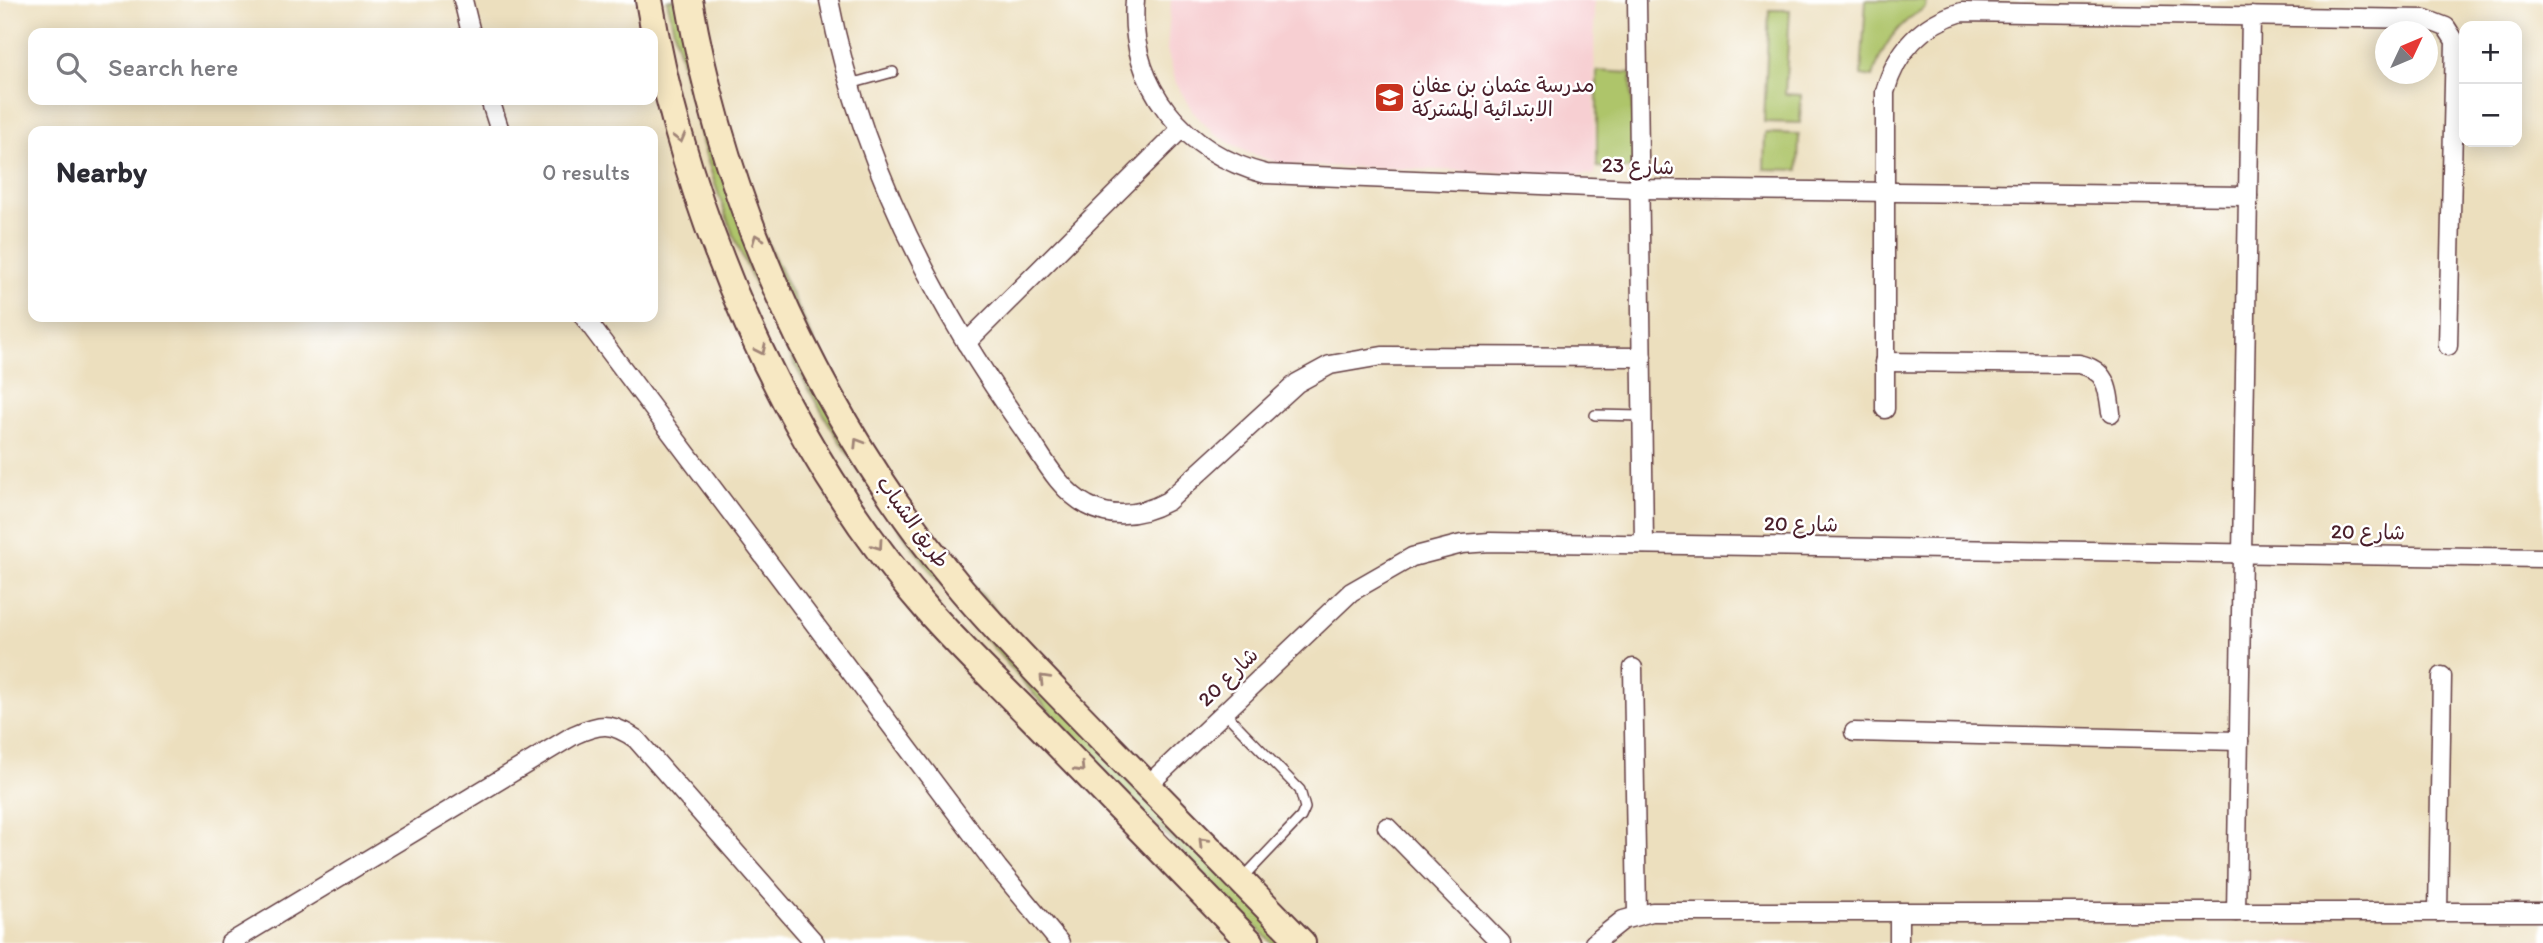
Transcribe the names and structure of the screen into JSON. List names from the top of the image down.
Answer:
{
  "streets": {
    "main road": ["طريق الشباب"],
    "street": ["شارع 23", "شارع 20"]
  },
  "crossings": [
    ["طريق الشباب", "شارع 20"]
  ],
  "places": {
    "school or university": ["مدرسة عثمان بن عفان الابتدائية المشتركة"]
  },
  "north": "top right",
  "page": {
    "map_buttons": ["+", "−"],
    "search": "Search here",
    "heading": ["Nearby", "0 results"]
  }
}
